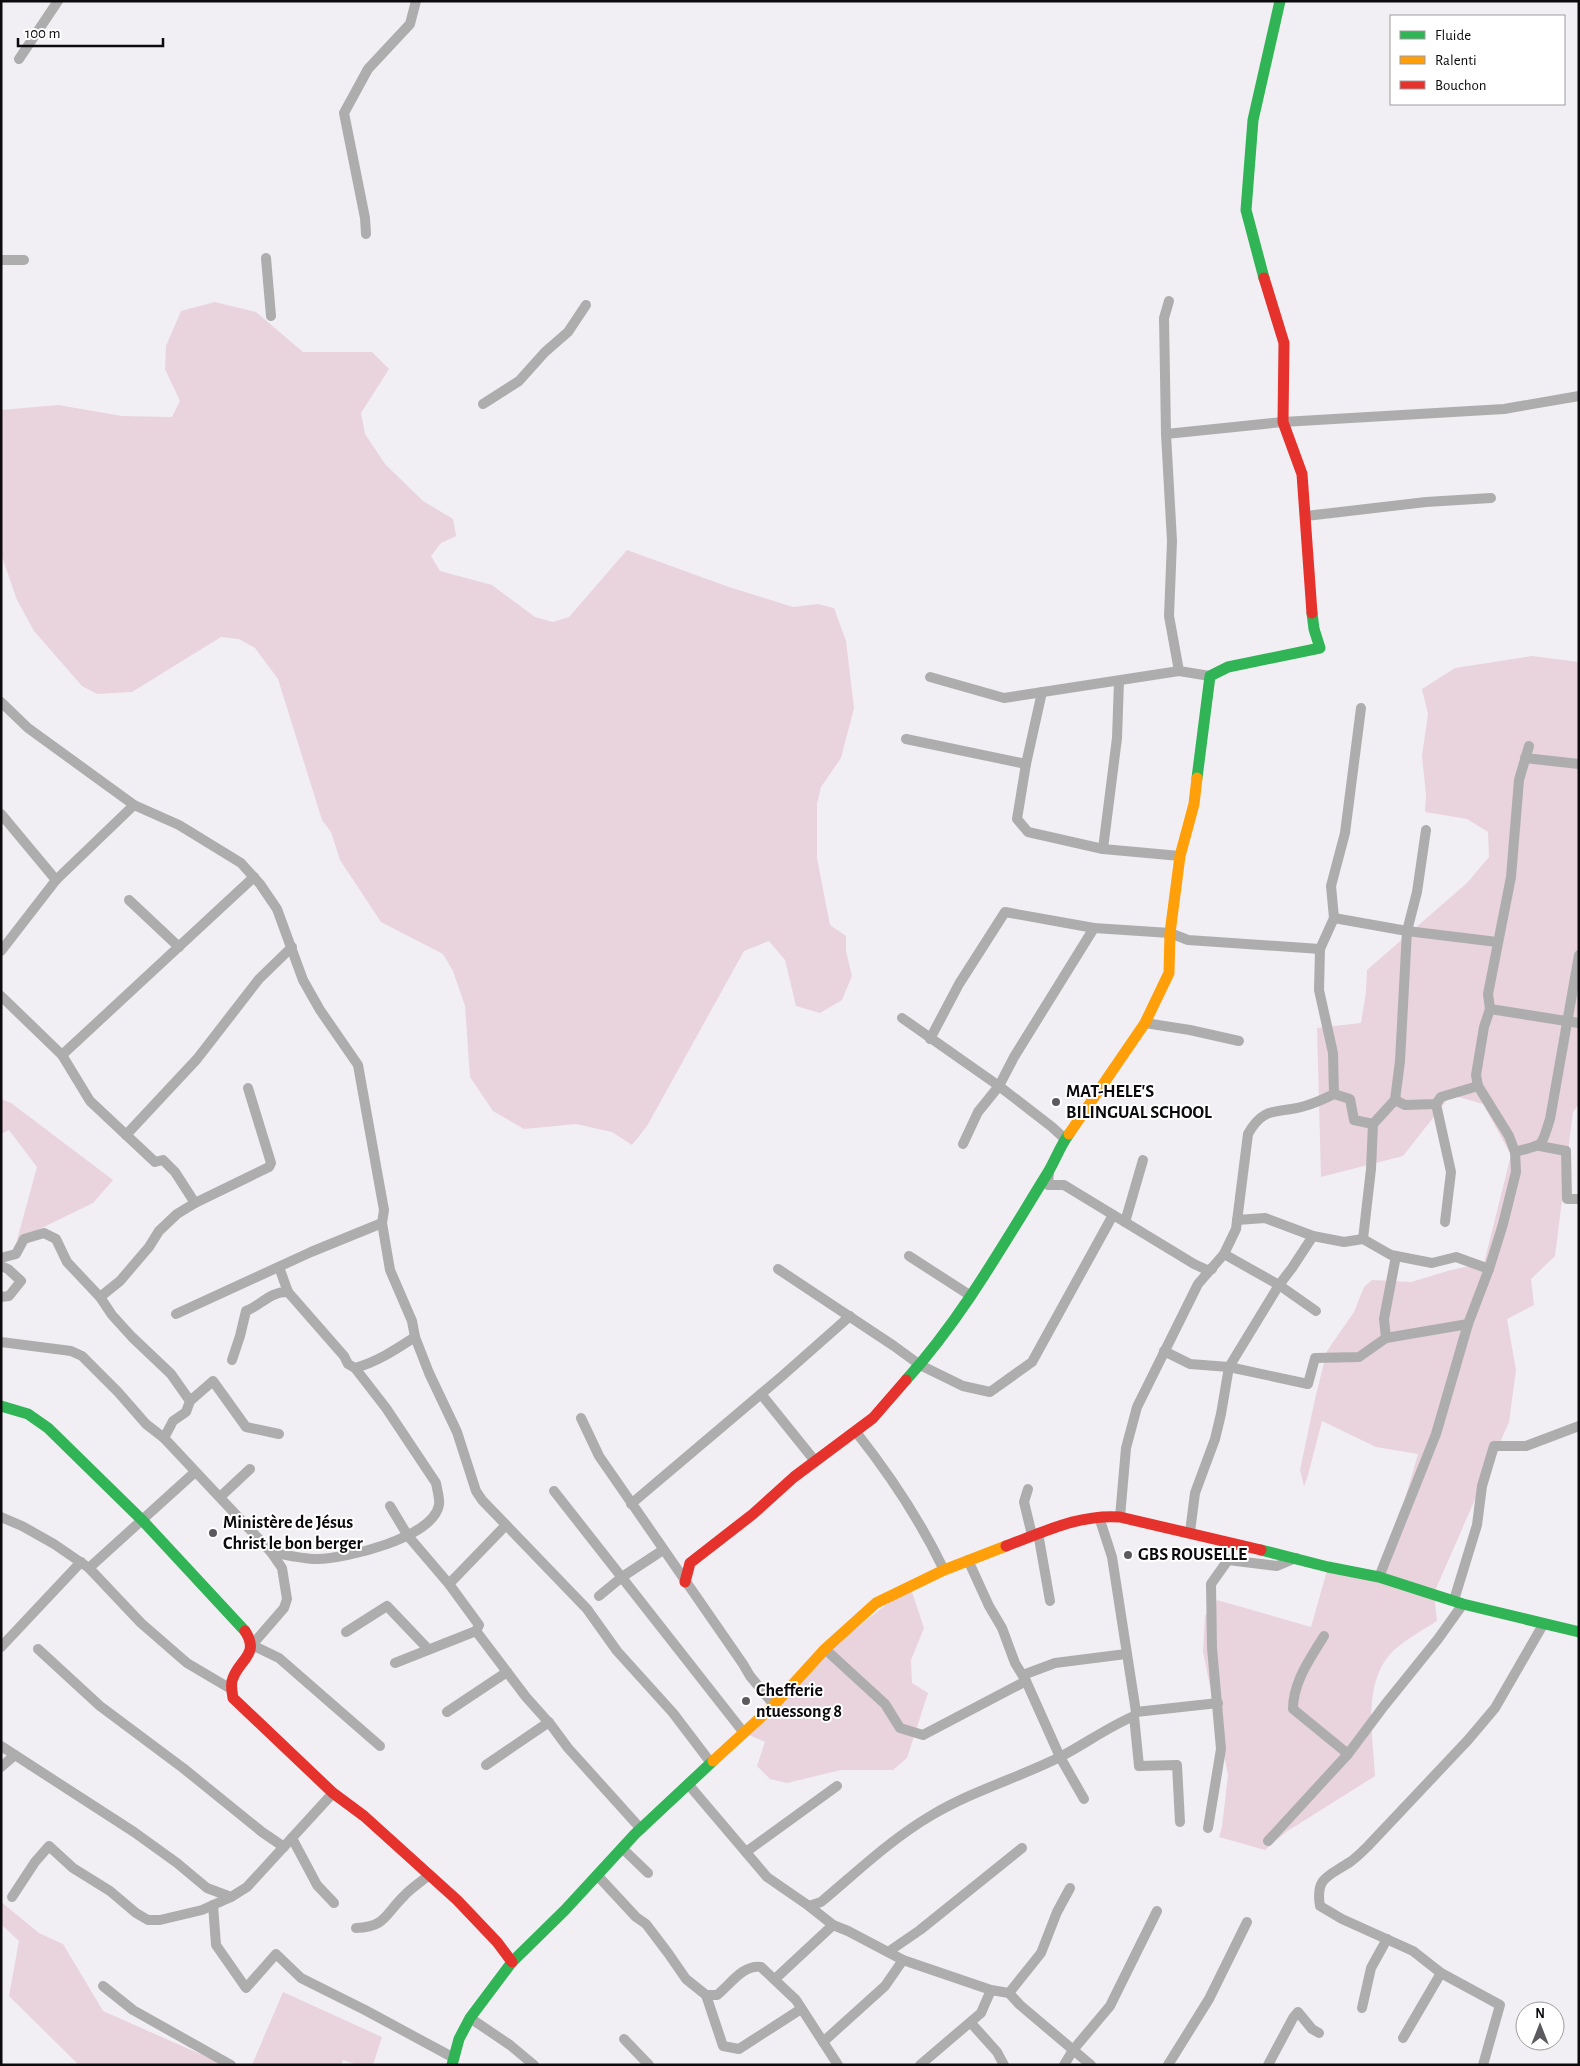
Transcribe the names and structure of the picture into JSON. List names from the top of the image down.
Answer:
{
  "places": [
    "MAT-HELE'S BILINGUAL SCHOOL",
    "Ministère de Jésus Christ le bon berger",
    "GBS ROUSELLE",
    "Chefferie ntuessong 8"
  ],
  "legend": ["Fluide", "Ralenti", "Bouchon"],
  "scale_bar": "100 m",
  "north": "top"
}
